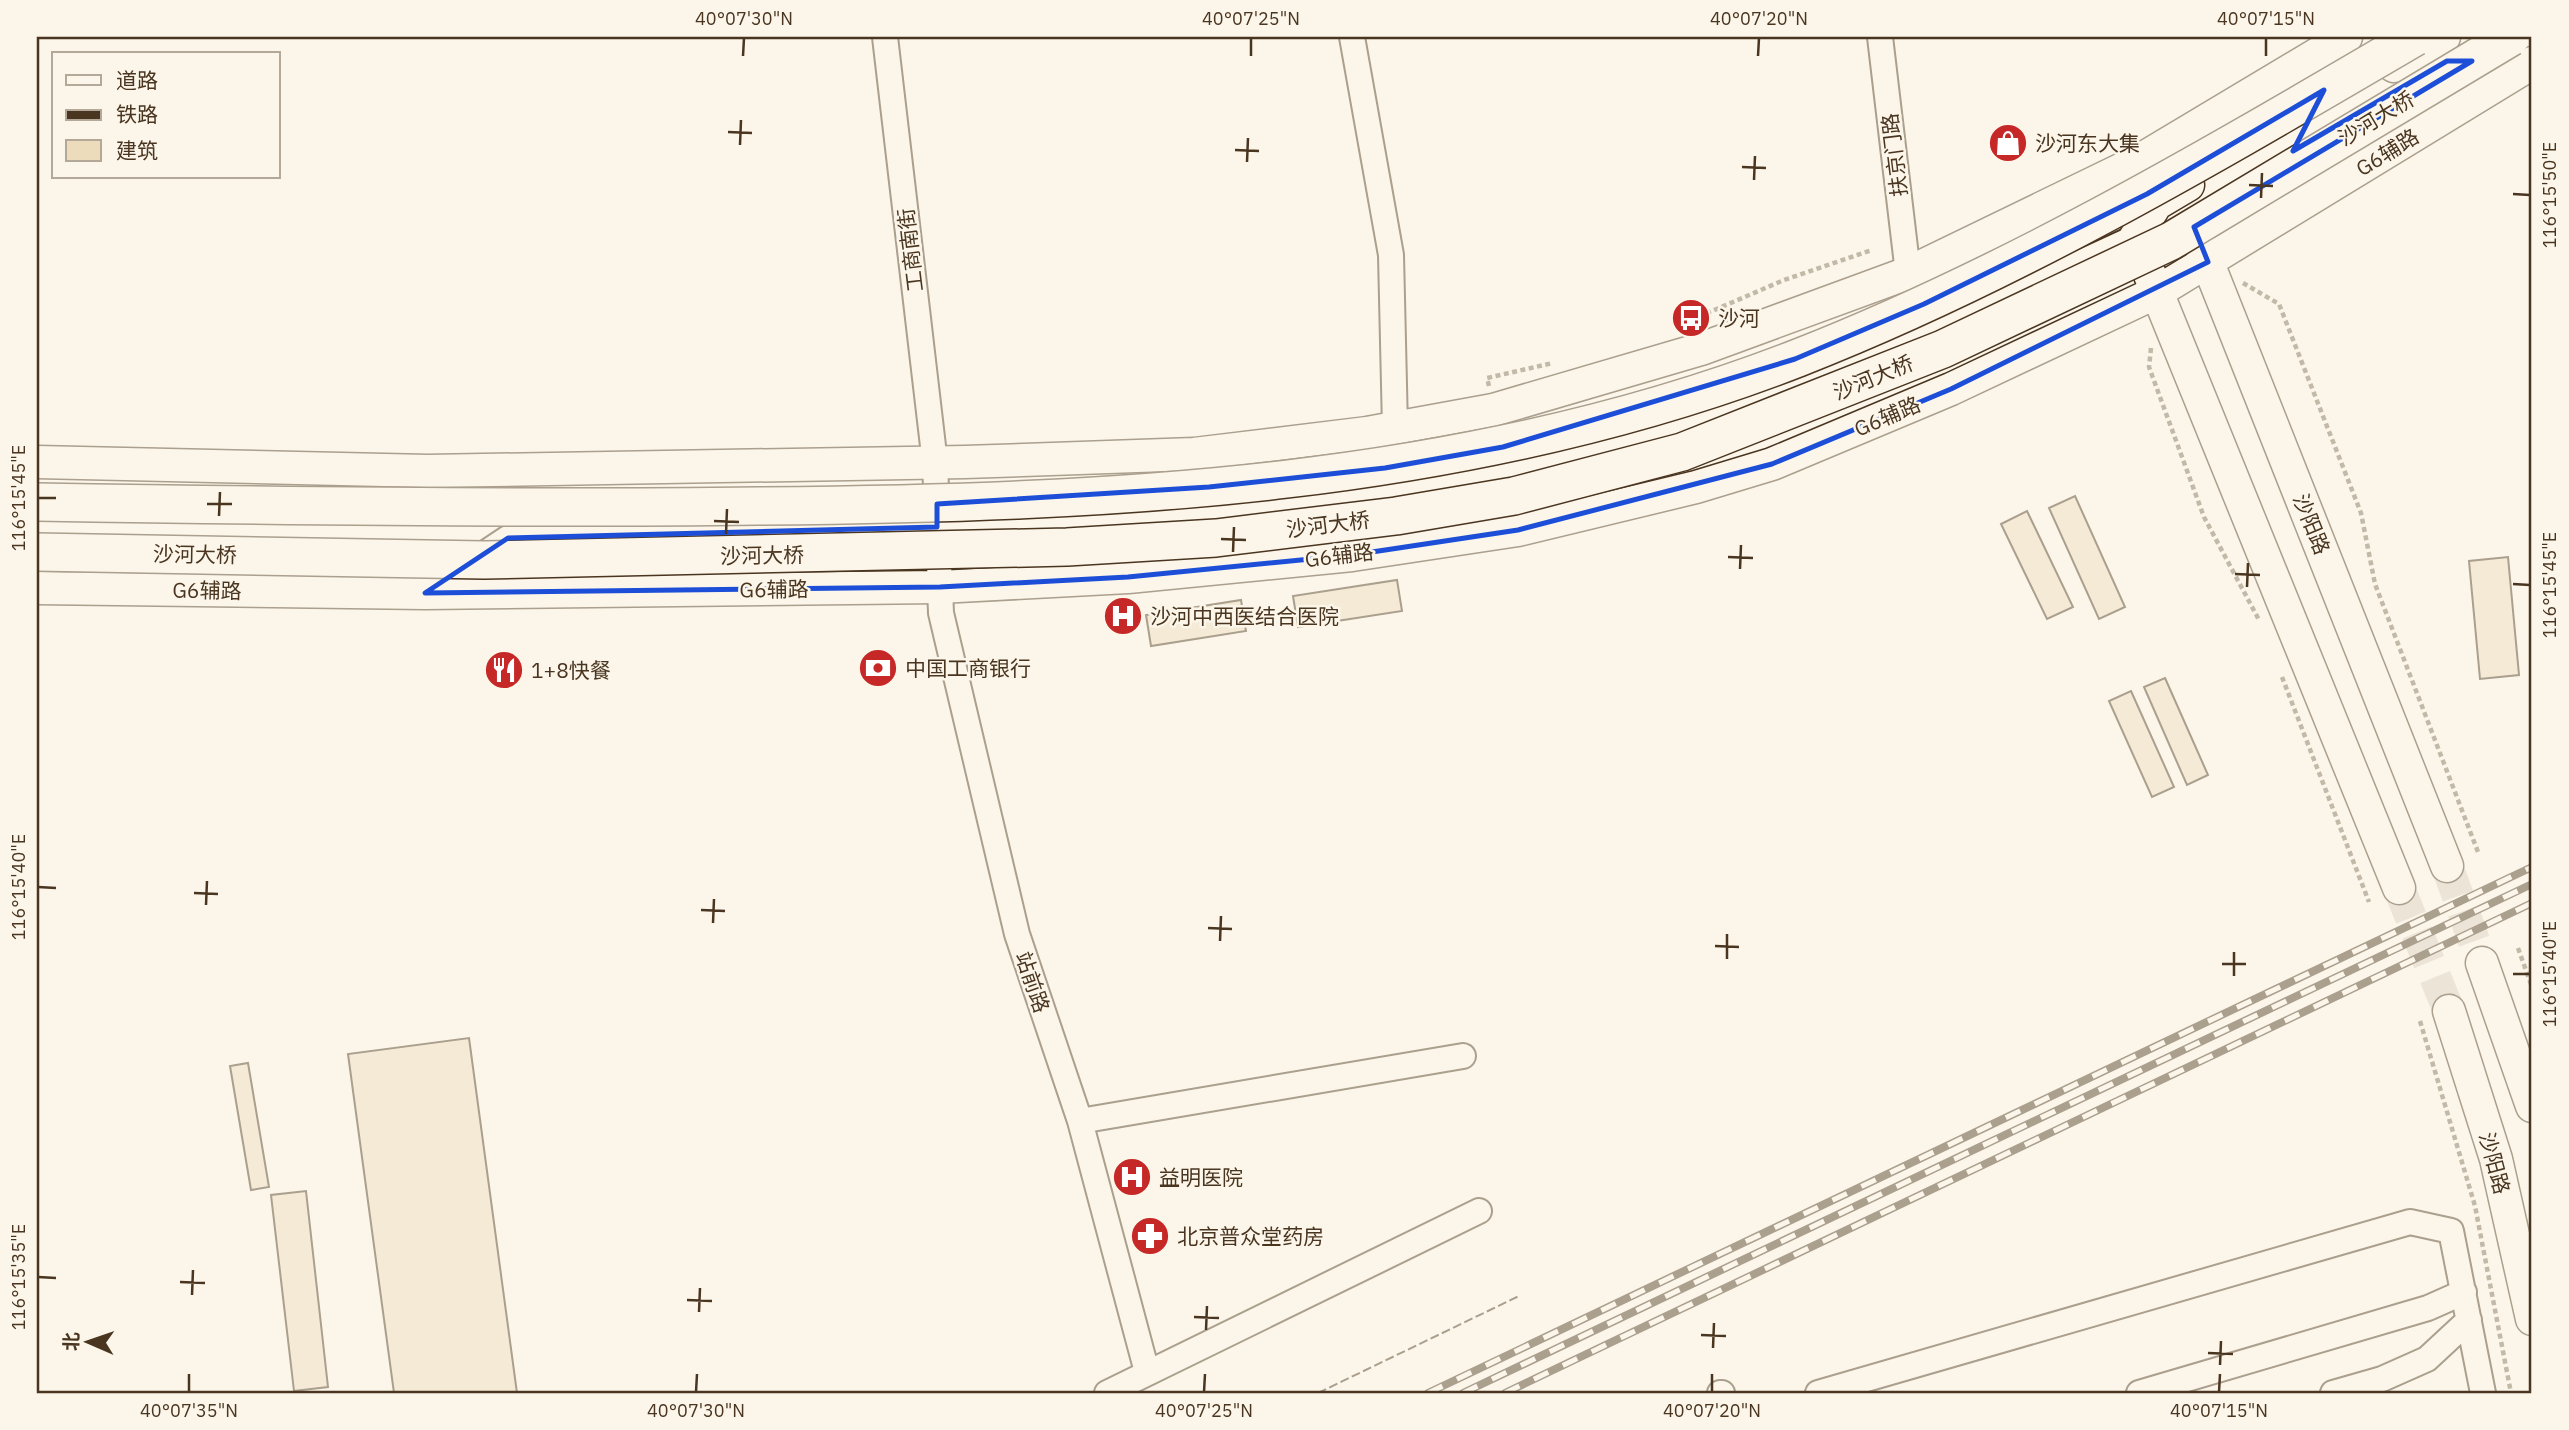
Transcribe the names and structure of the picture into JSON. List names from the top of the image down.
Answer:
{
  "streets": {
    "highway": ["沙河大桥"],
    "main road": ["G6辅路", "沙阳路"],
    "street": ["扶京门路", "工商南街", "站前路"]
  },
  "crossings": [
    ["G6辅路", "沙阳路"],
    ["G6辅路", "站前路"],
    ["工商南街", "站前路"]
  ],
  "places": {
    "shop": ["沙河东大集"],
    "bus stop": ["沙河"],
    "hospital": ["沙河中西医结合医院", "益明医院"],
    "bank": ["中国工商银行"],
    "restaurant": ["1+8快餐"],
    "pharmacy": ["北京普众堂药房"]
  },
  "legend": ["道路", "铁路", "建筑"],
  "north": "left",
  "coordinates": [
    "40°07'30\"N",
    "40°07'25\"N",
    "40°07'20\"N",
    "40°07'15\"N",
    "116°15'50\"E",
    "116°15'45\"E",
    "116°15'40\"E",
    "116°15'35\"E",
    "40°07'35\"N"
  ]
}
